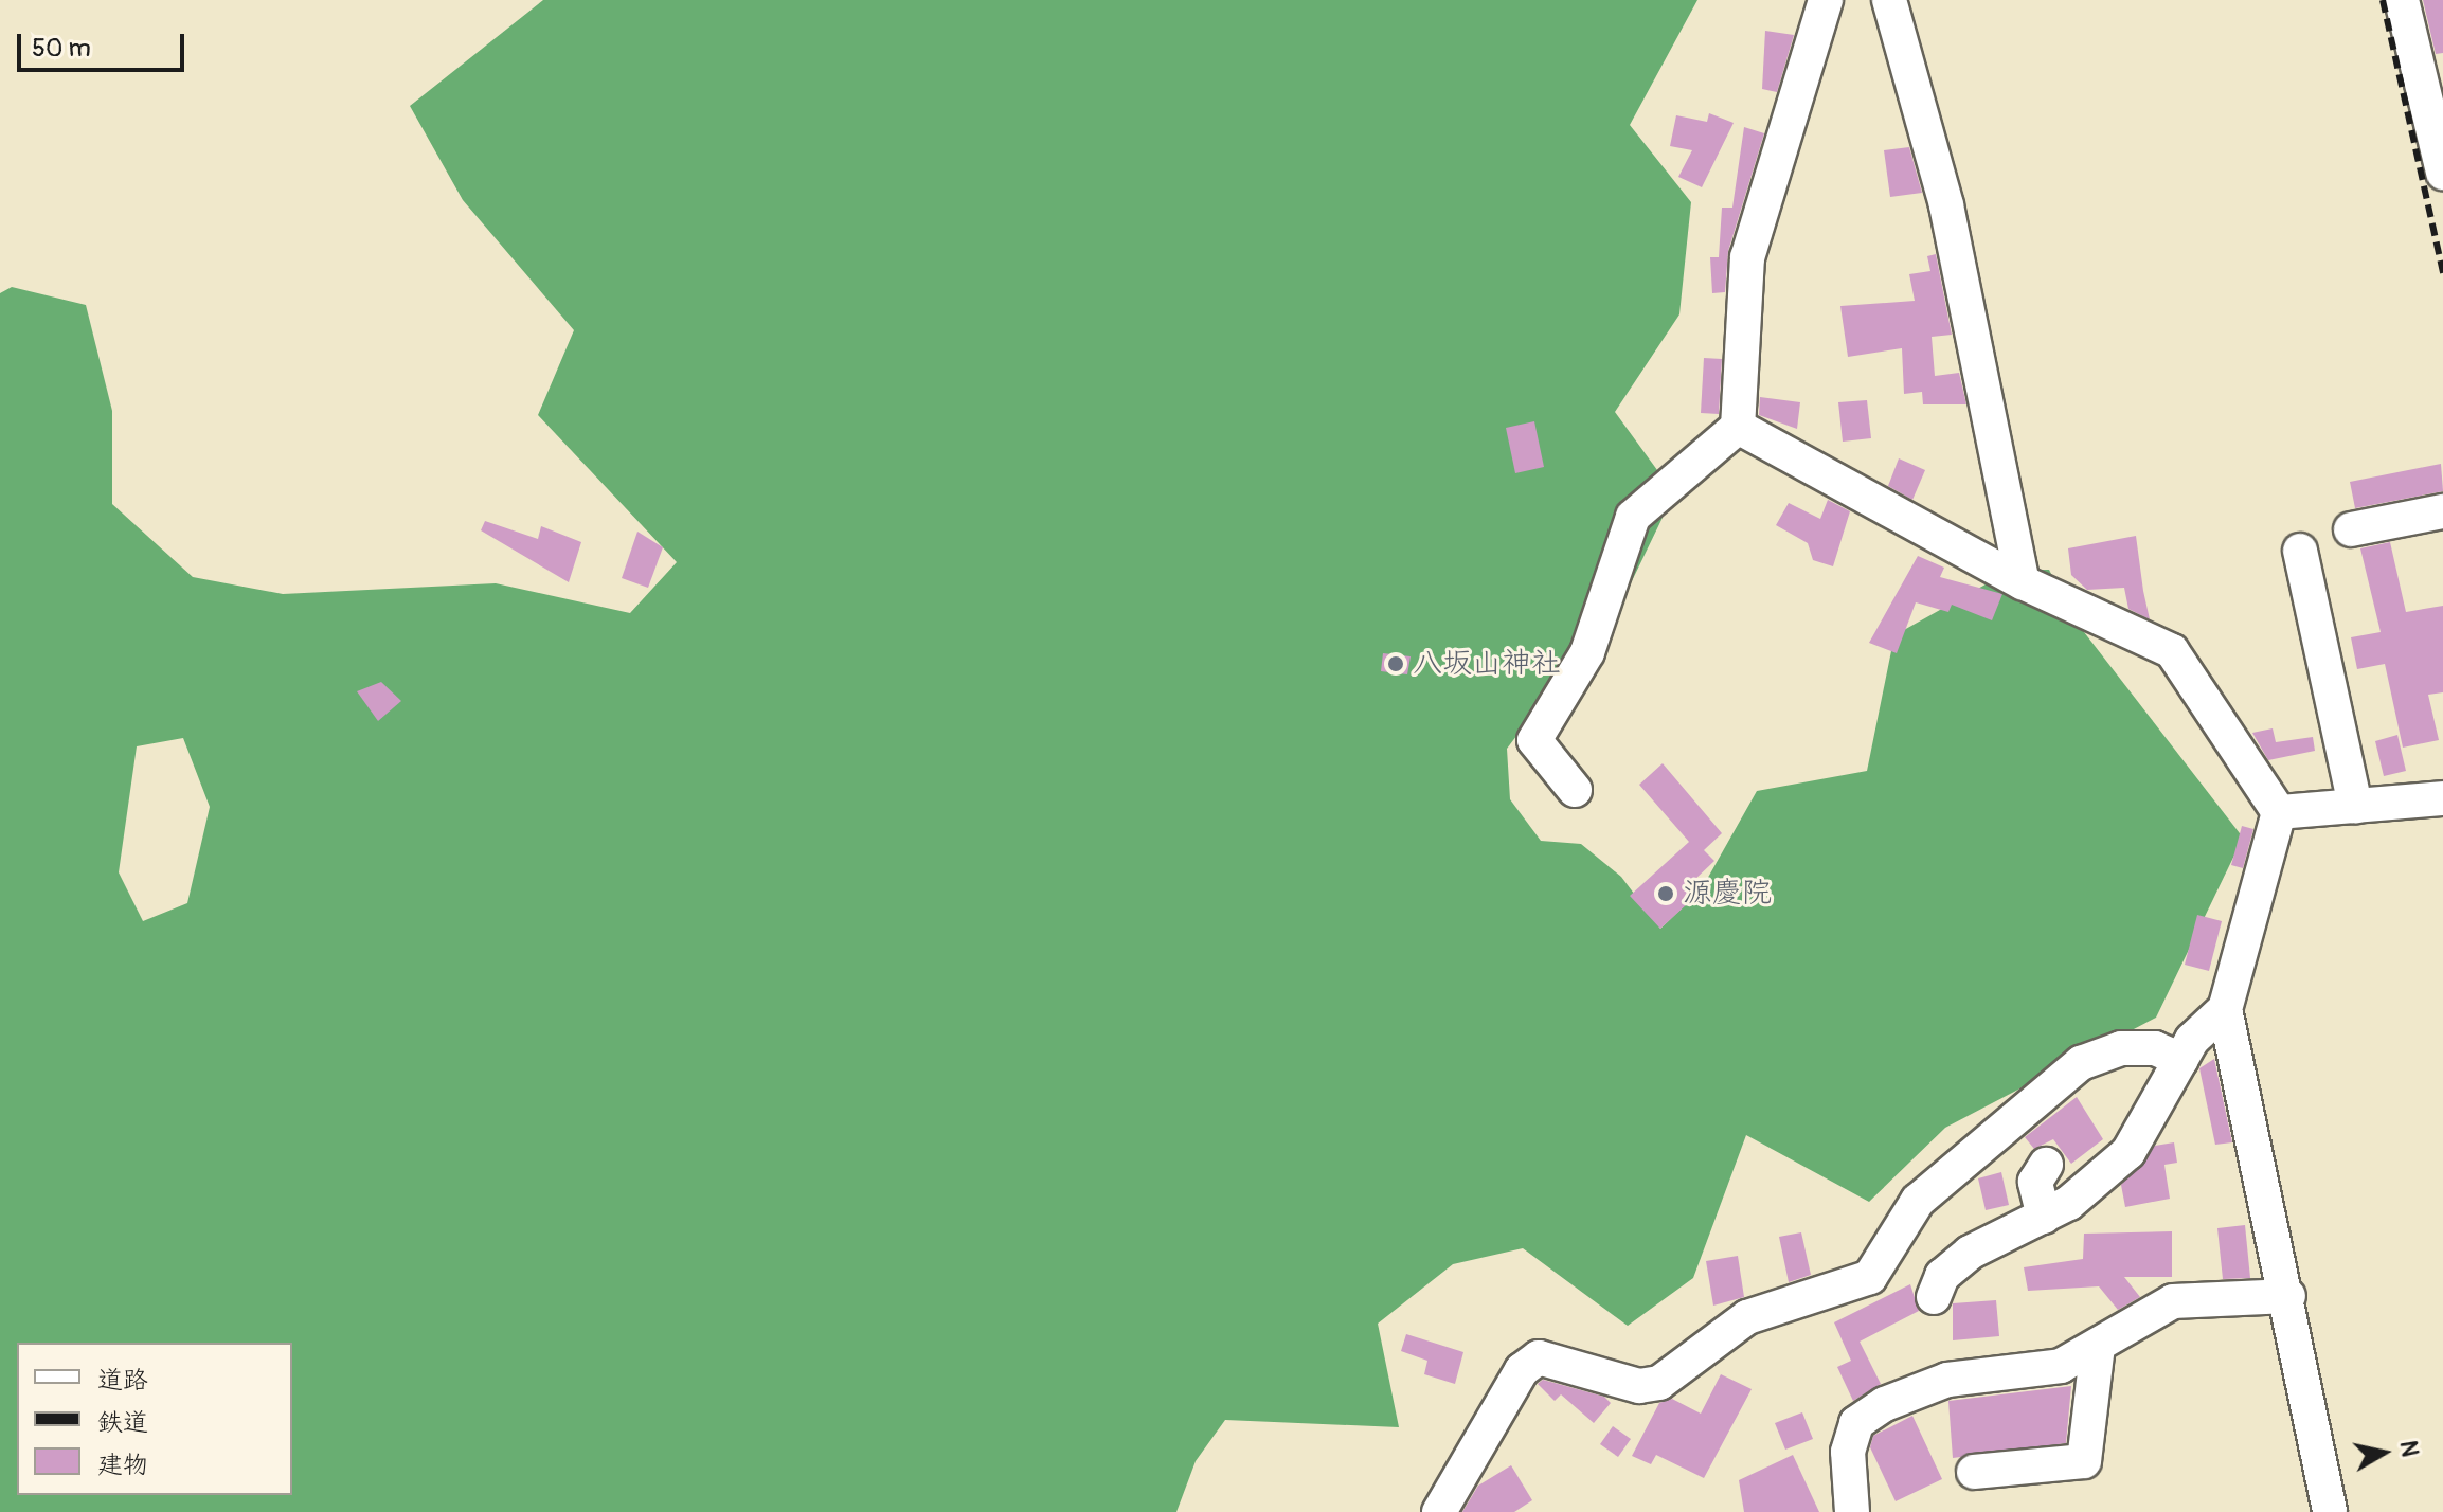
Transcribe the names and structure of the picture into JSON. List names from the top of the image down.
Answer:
{
  "places": ["八坂山神社", "源慶院"],
  "legend": ["道路", "鉄道", "建物"],
  "scale_bar": "50 m",
  "north": "right"
}
